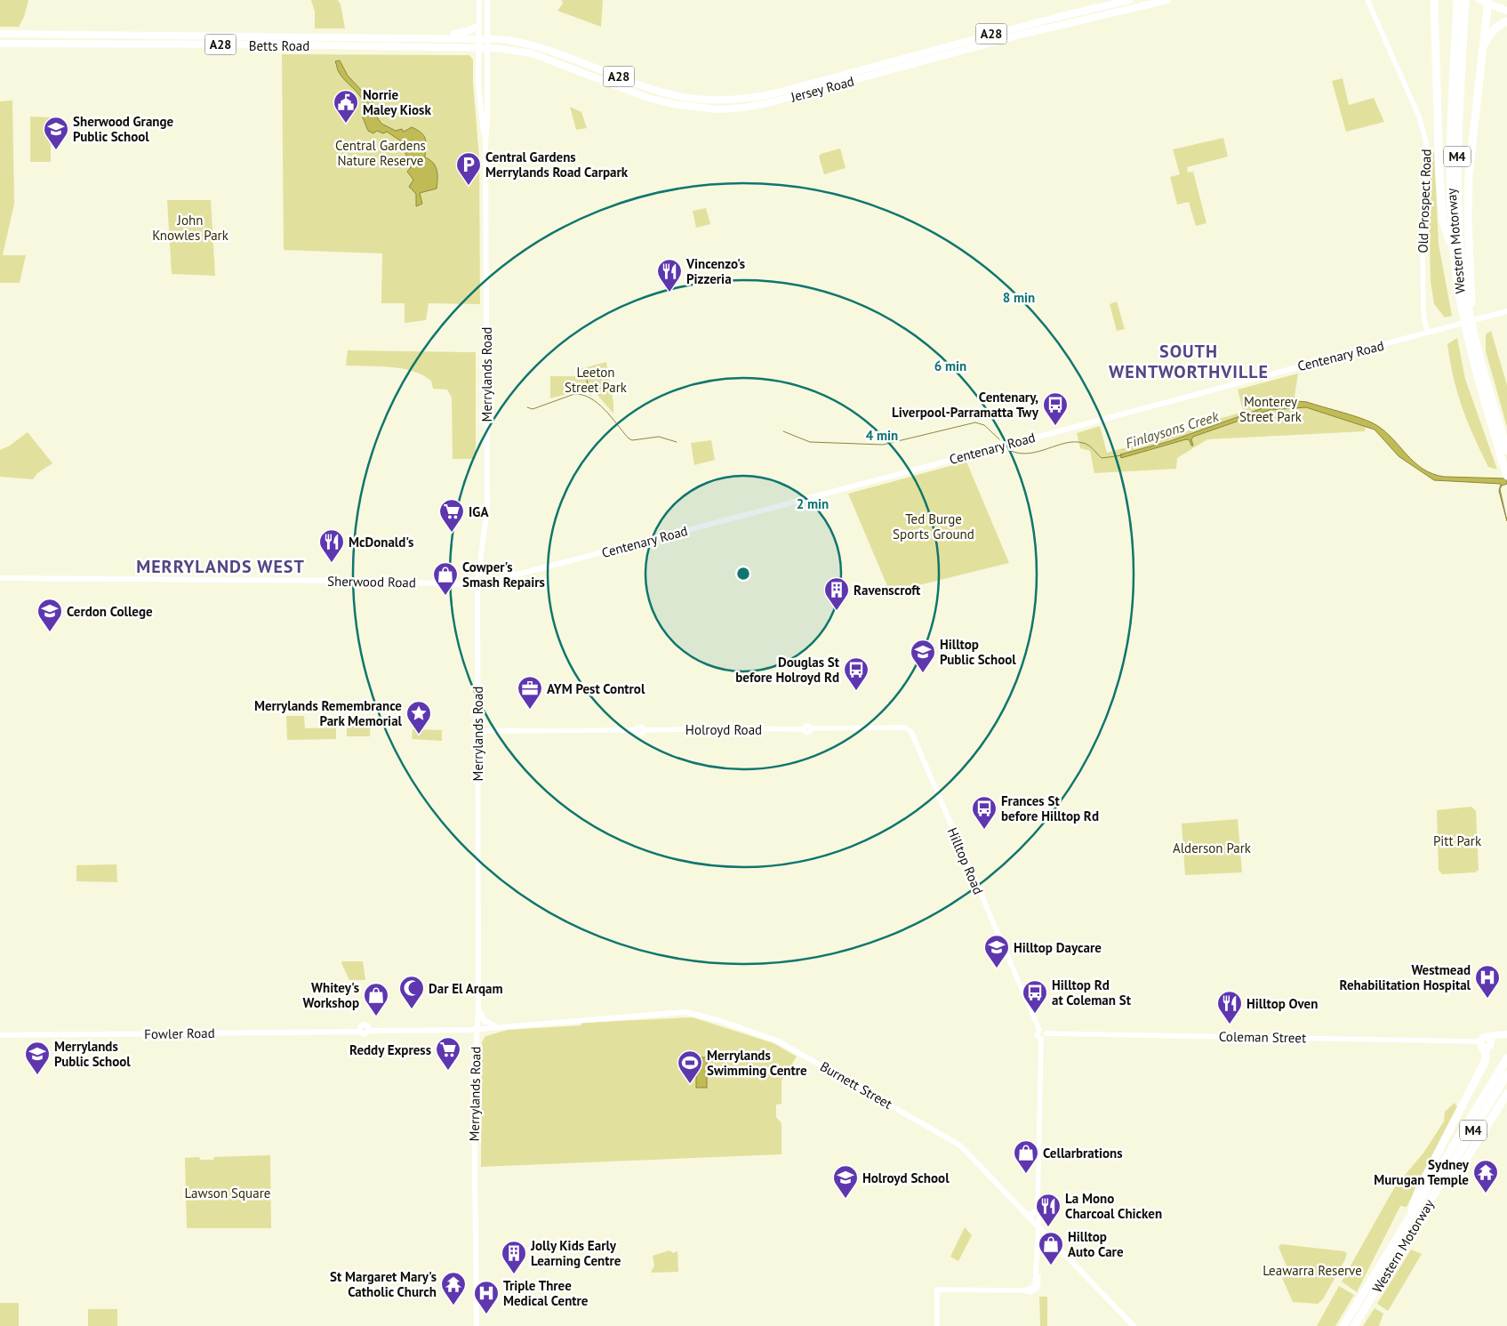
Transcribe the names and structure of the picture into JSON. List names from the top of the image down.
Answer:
{
  "streets": {
    "highway": [
      "A28",
      "Betts Road",
      "Jersey Road",
      "M4",
      "Western Motorway",
      "Coleman Street"
    ],
    "main road": [
      "Centenary Road",
      "Merrylands Road",
      "Sherwood Road",
      "Fowler Road",
      "Burnett Street"
    ],
    "street": ["Old Prospect Road", "Holroyd Road", "Hilltop Road"]
  },
  "crossings": [
    ["Betts Road", "Jersey Road"],
    ["Betts Road", "Merrylands Road"],
    ["Jersey Road", "Merrylands Road"],
    ["M4", "Western Motorway"],
    ["M4", "Coleman Street"],
    ["Old Prospect Road", "Centenary Road"],
    ["Centenary Road", "Merrylands Road"],
    ["Centenary Road", "Sherwood Road"],
    ["Merrylands Road", "Sherwood Road"],
    ["Merrylands Road", "Holroyd Road"],
    ["Merrylands Road", "Fowler Road"],
    ["Merrylands Road", "Burnett Street"],
    ["Holroyd Road", "Hilltop Road"],
    ["Fowler Road", "Burnett Street"]
  ],
  "districts": ["SOUTH WENTWORTHVILLE", "MERRYLANDS WEST"],
  "water": ["Finlaysons Creek"],
  "parks": [
    "Central Gardens Nature Reserve",
    "John Knowles Park",
    "Leeton Street Park",
    "Monterey Street Park",
    "Ted Burge Sports Ground",
    "Pitt Park",
    "Alderson Park",
    "Lawson Square",
    "Leawarra Reserve"
  ],
  "places": {
    "public building": ["Norrie Maley Kiosk"],
    "school or university": [
      "Sherwood Grange Public School",
      "Cerdon College",
      "Hilltop Public School",
      "Hilltop Daycare",
      "Merrylands Public School",
      "Holroyd School"
    ],
    "parking": ["Central Gardens Merrylands Road Carpark"],
    "restaurant": [
      "Vincenzo's Pizzeria",
      "McDonald's",
      "Hilltop Oven",
      "La Mono Charcoal Chicken"
    ],
    "bus stop": [
      "Centenary, Liverpool-Parramatta Twy",
      "Douglas St before Holroyd Rd",
      "Frances St before Hilltop Rd",
      "Hilltop Rd at Coleman St"
    ],
    "supermarket": ["IGA", "Reddy Express"],
    "shop": [
      "Cowper's Smash Repairs",
      "Whitey's Workshop",
      "Cellarbrations",
      "Hilltop Auto Care"
    ],
    "building": ["Ravenscroft", "Jolly Kids Early Learning Centre"],
    "office": ["AYM Pest Control"],
    "place": ["Merrylands Remembrance Park Memorial"],
    "hospital": ["Westmead Rehabilitation Hospital", "Triple Three Medical Centre"],
    "mosque": ["Dar El Arqam"],
    "sports": ["Merrylands Swimming Centre"],
    "temple": ["Sydney Murugan Temple", "St Margaret Mary's Catholic Church"]
  },
  "rings": [
    "8 min",
    "6 min",
    "4 min",
    "2 min"
  ]
}
